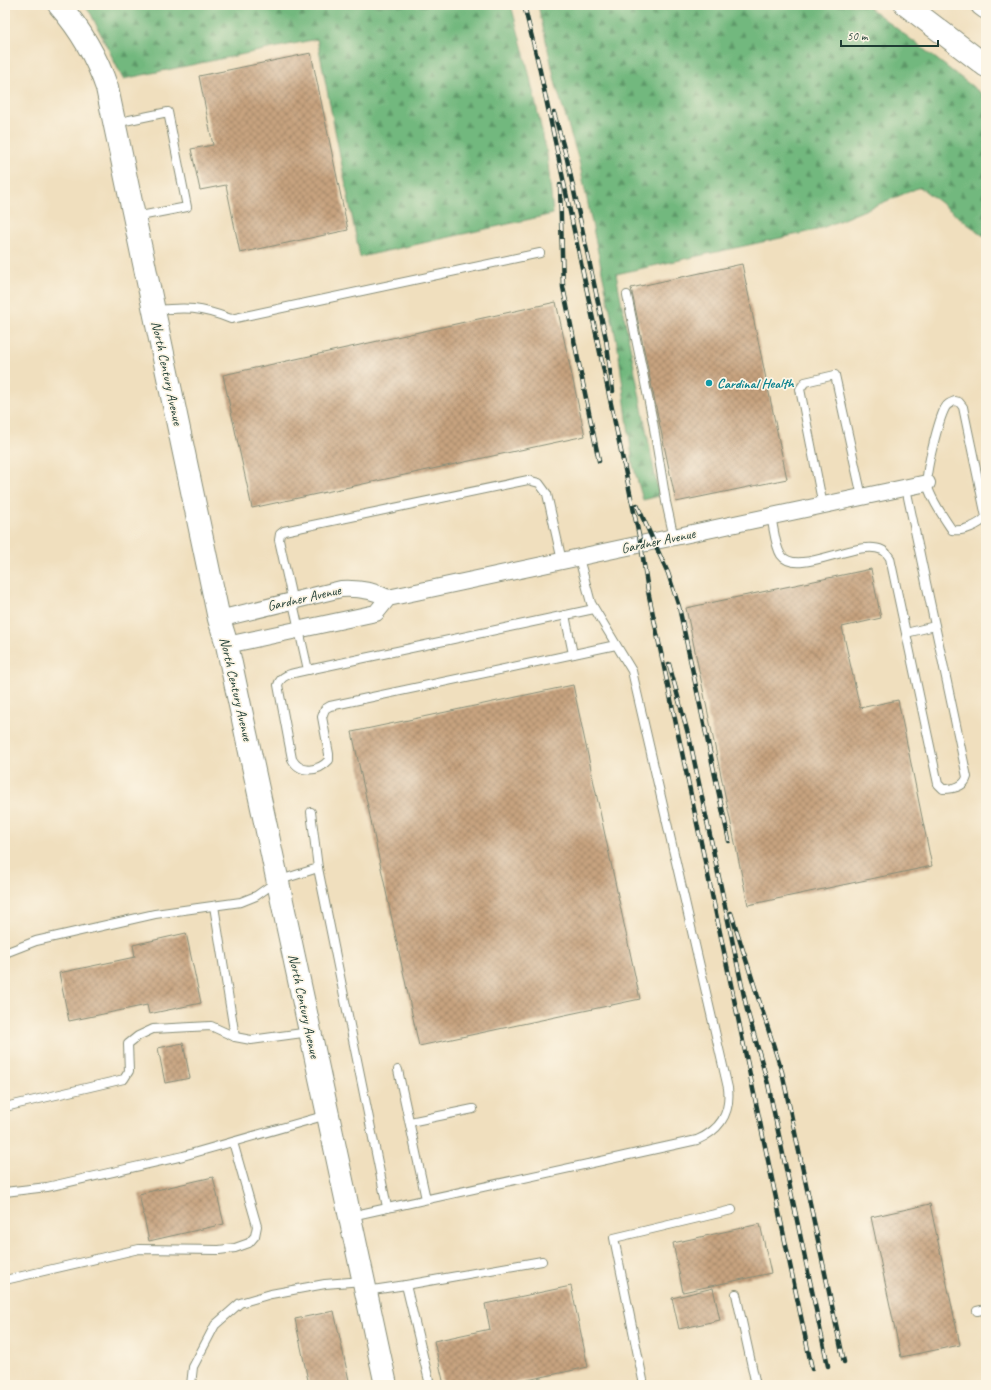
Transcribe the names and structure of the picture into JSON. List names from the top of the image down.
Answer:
{
  "streets": {
    "main road": ["North Century Avenue"],
    "street": ["Gardner Avenue"]
  },
  "crossings": [
    ["North Century Avenue", "Gardner Avenue"]
  ],
  "places": ["Cardinal Health"],
  "scale_bar": "50 m"
}
